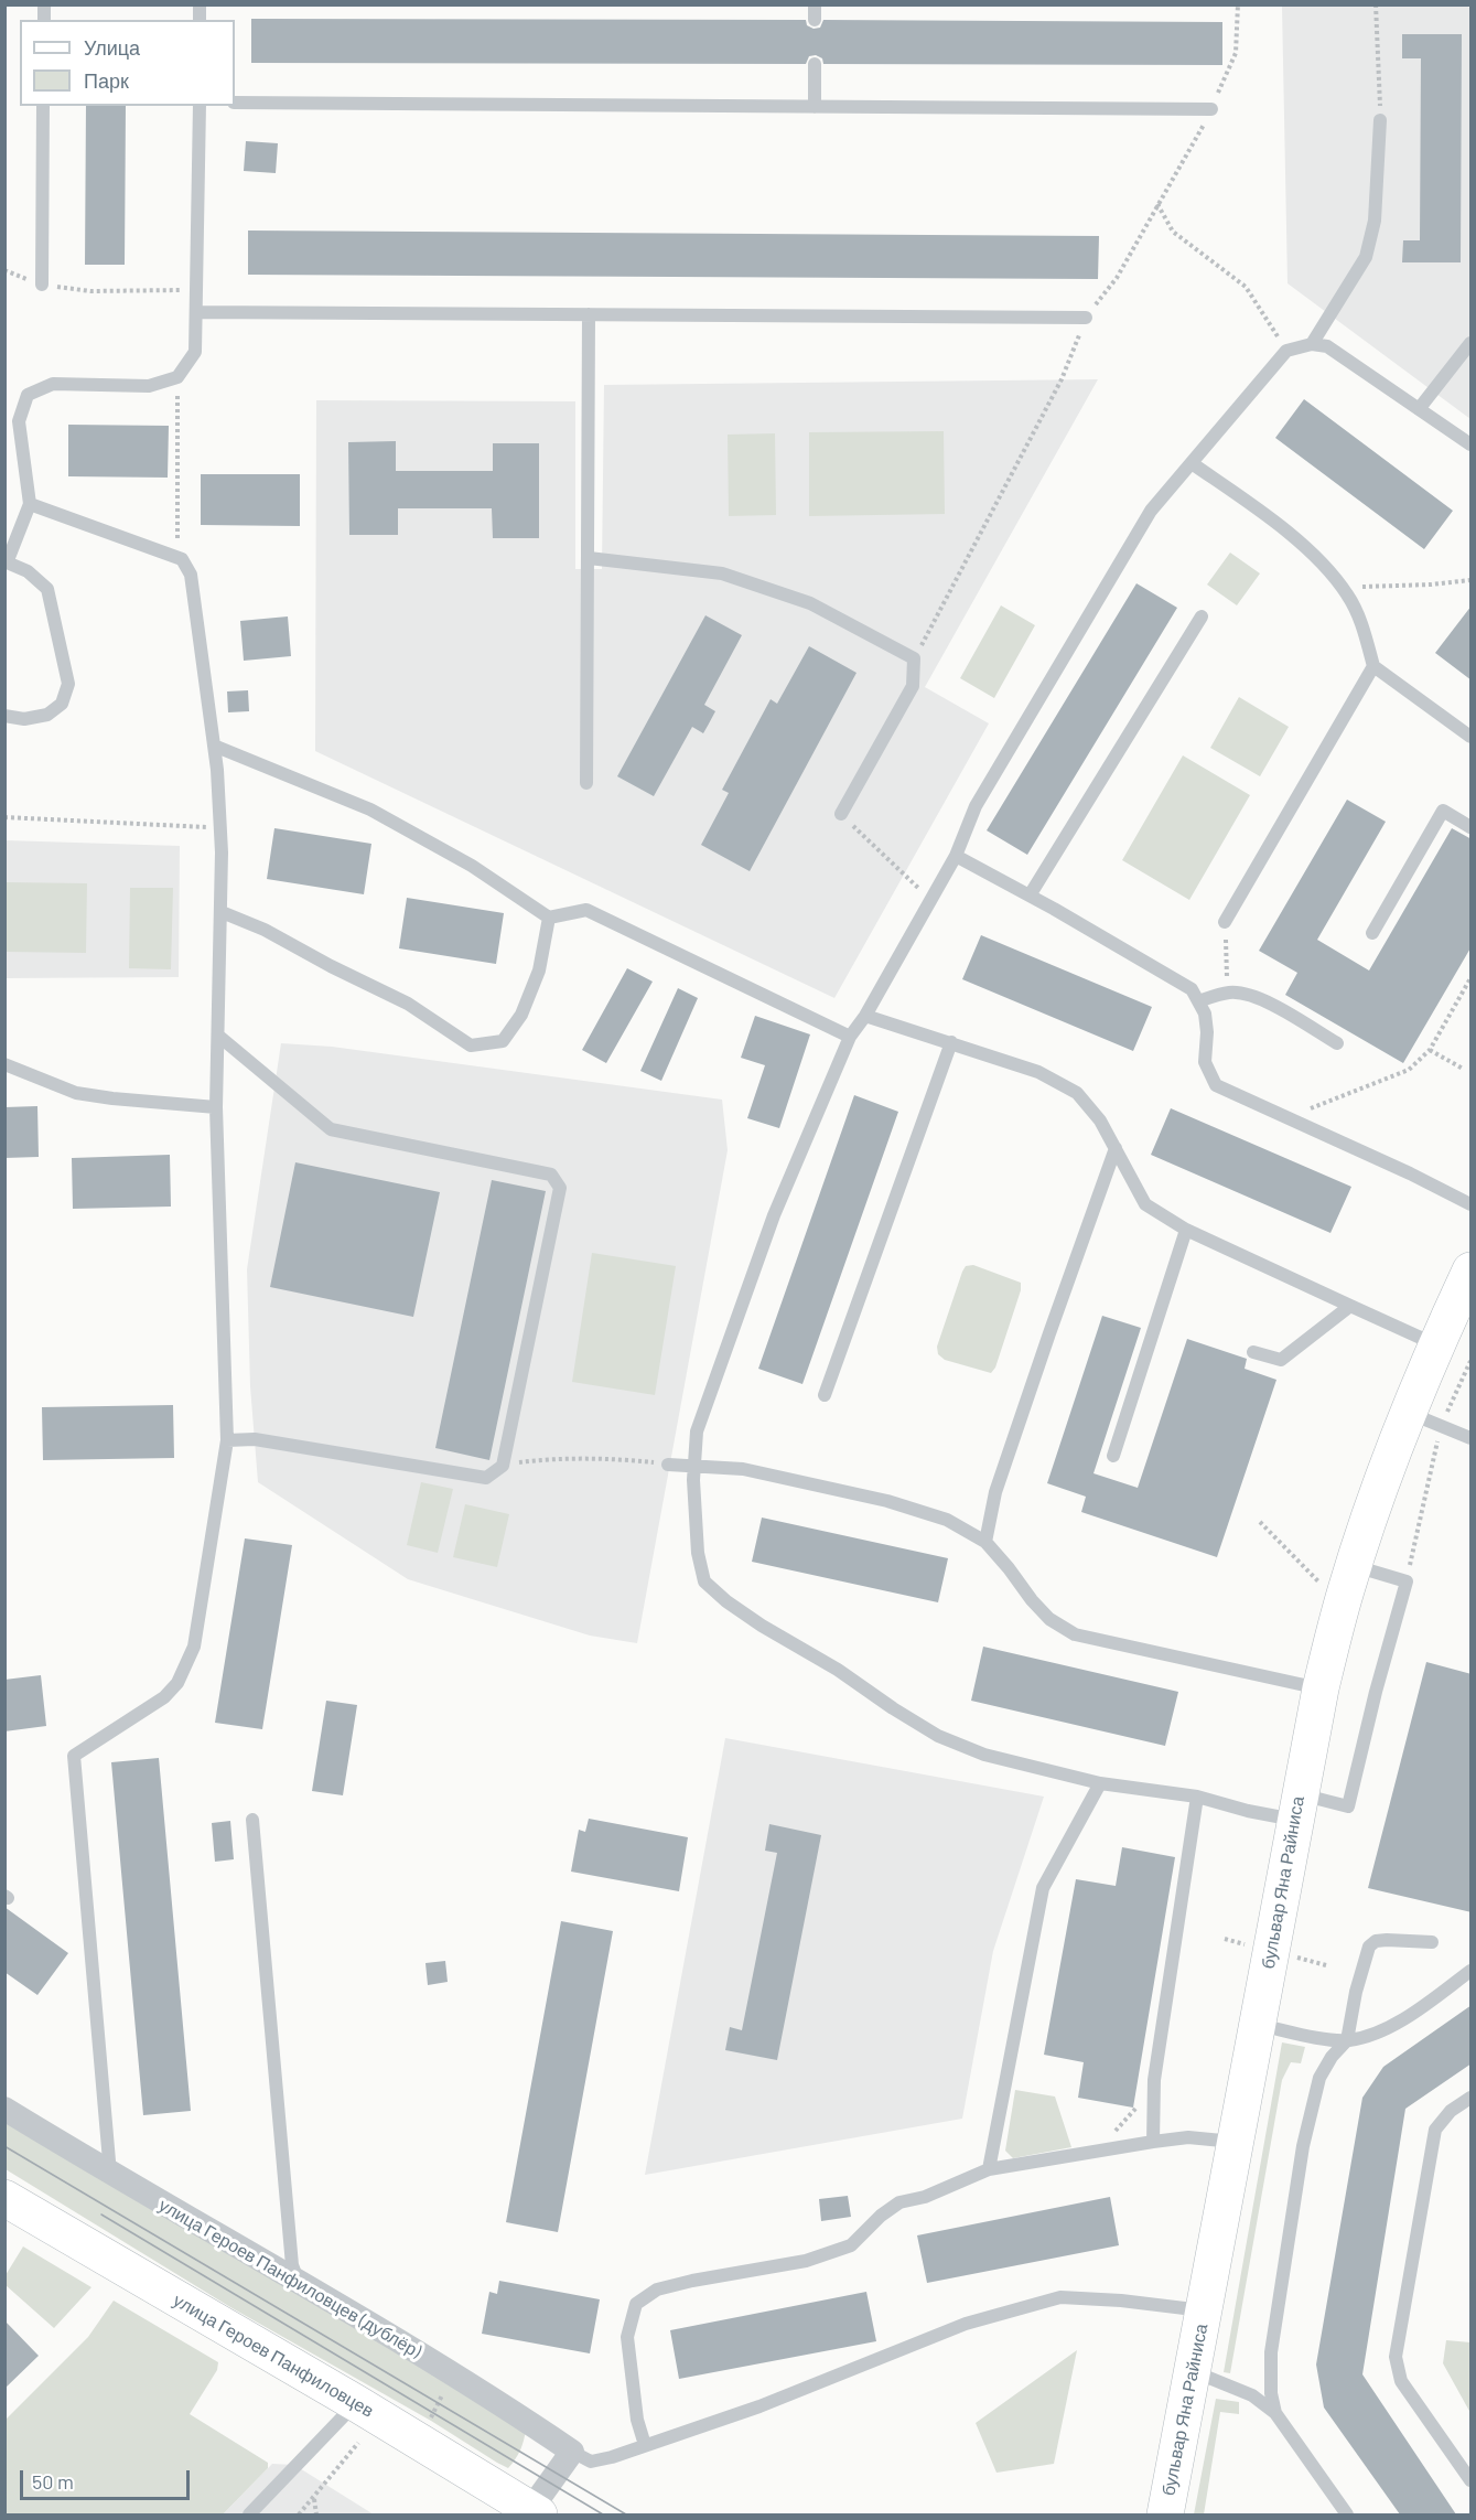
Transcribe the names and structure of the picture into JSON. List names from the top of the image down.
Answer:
{
  "streets": {
    "main road": ["бульвар Яна Райниса", "улица Героев Панфиловцев"],
    "street": ["улица Героев Панфиловцев (дублёр)"]
  },
  "legend": ["Улица", "Парк"],
  "scale_bar": "50 m"
}
